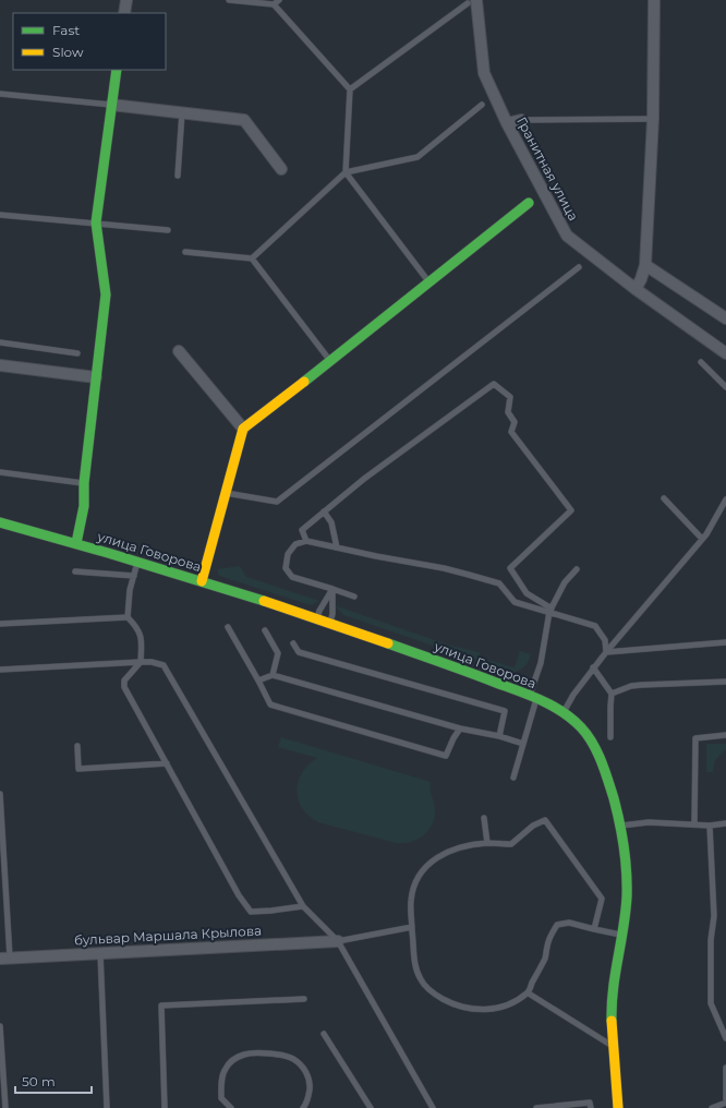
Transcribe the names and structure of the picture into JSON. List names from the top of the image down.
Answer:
{
  "streets": {
    "main road": ["улица Говорова"],
    "street": ["Гранитная улица", "бульвар Маршала Крылова"]
  },
  "legend": ["Fast", "Slow"],
  "scale_bar": "50 m"
}
